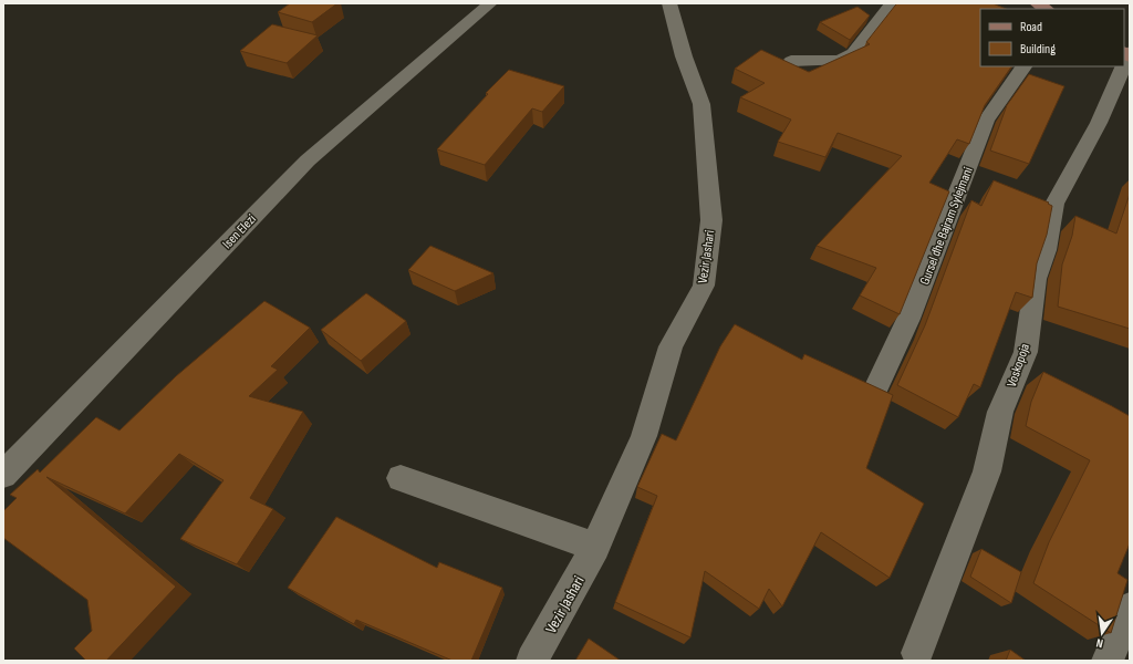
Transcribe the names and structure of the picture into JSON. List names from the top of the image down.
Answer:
{
  "streets": {
    "street": [
      "Gursel dhe Bajram Sylejmani",
      "Isen Elezi",
      "Vezir Jashari",
      "Voskopoja"
    ]
  },
  "legend": ["Road", "Building"],
  "north": "bottom"
}
